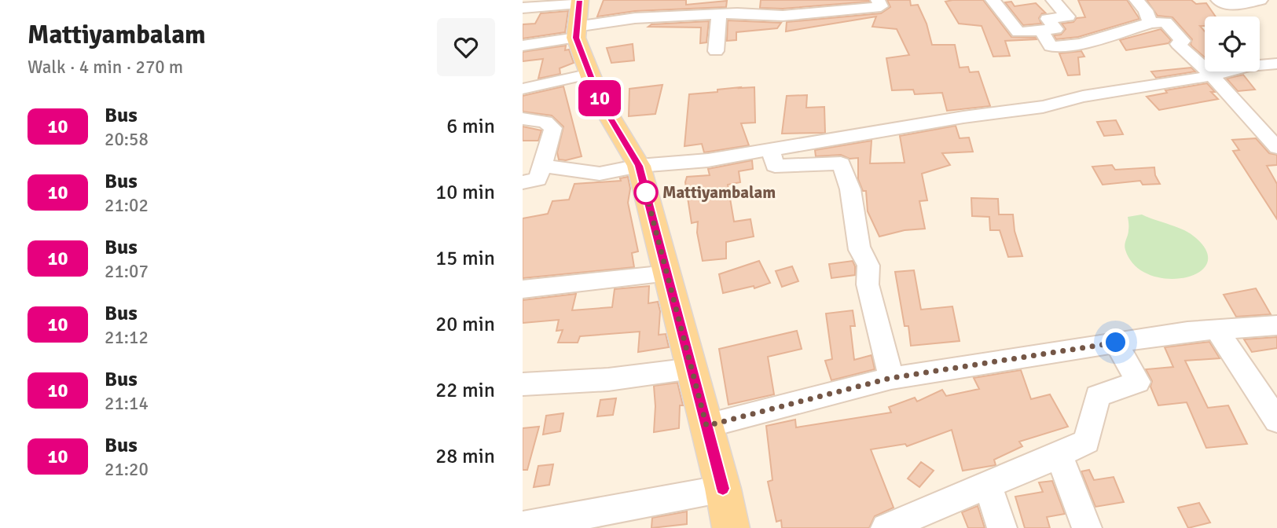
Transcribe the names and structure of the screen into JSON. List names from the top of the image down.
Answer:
{
  "places": ["Mattiyambalam"],
  "lines": ["bus line 10"],
  "page": {
    "heading": ["Mattiyambalam", "Walk · 4 min · 270 m"],
    "on_map": "10",
    "list": [
      {
        "mark": "10",
        "name": "Bus",
        "note": "20:58",
        "value": "6 min"
      },
      {
        "mark": "10",
        "name": "Bus",
        "note": "21:02",
        "value": "10 min"
      },
      {
        "mark": "10",
        "name": "Bus",
        "note": "21:07",
        "value": "15 min"
      },
      {
        "mark": "10",
        "name": "Bus",
        "note": "21:12",
        "value": "20 min"
      },
      {
        "mark": "10",
        "name": "Bus",
        "note": "21:14",
        "value": "22 min"
      },
      {
        "mark": "10",
        "name": "Bus",
        "note": "21:20",
        "value": "28 min"
      }
    ]
  }
}
